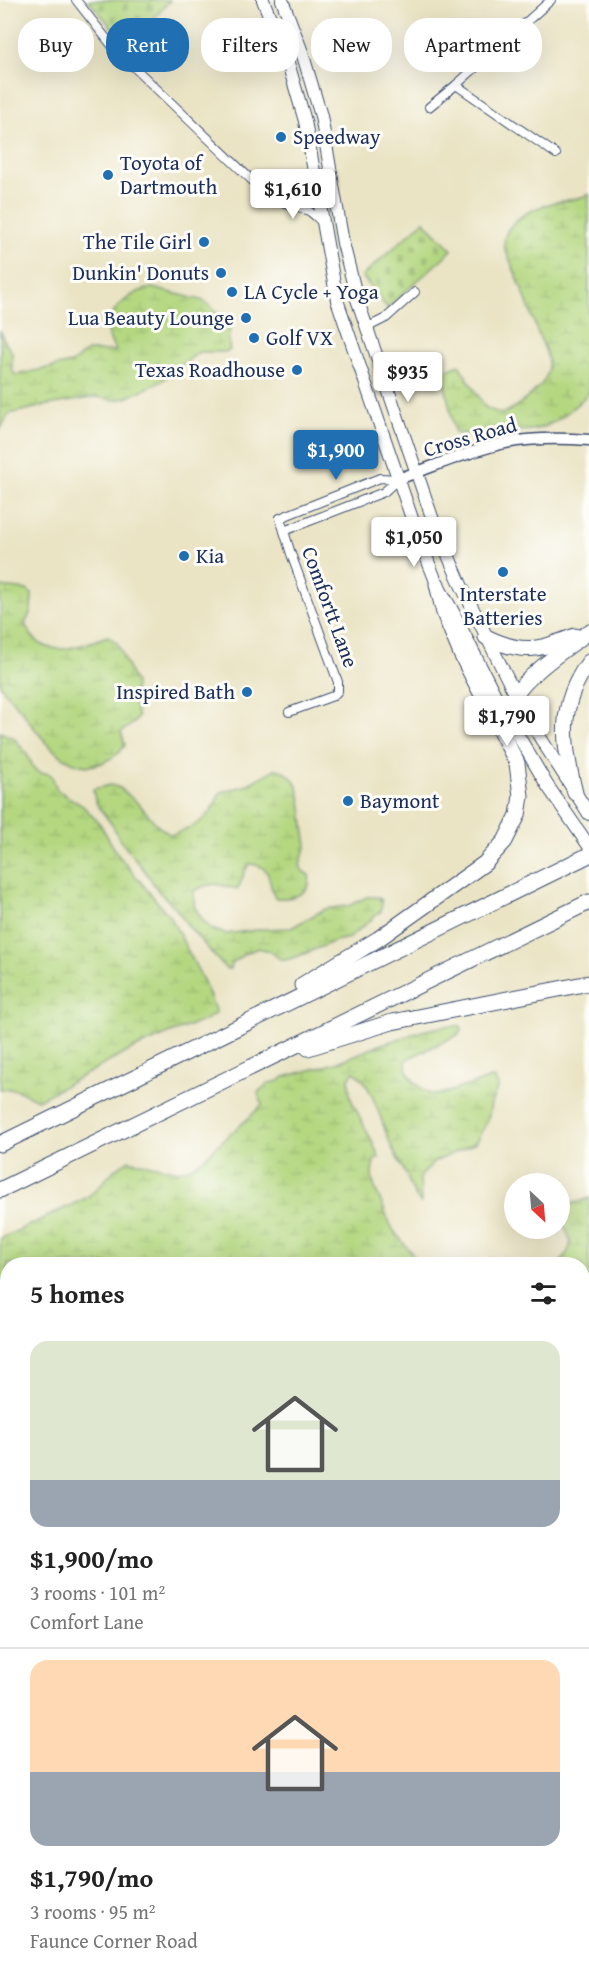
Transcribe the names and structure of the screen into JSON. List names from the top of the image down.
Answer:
{
  "streets": {
    "street": ["Cross Road", "Comfortt Lane"]
  },
  "crossings": [
    ["Cross Road", "Comfortt Lane"]
  ],
  "places": [
    "Speedway",
    "Toyota of Dartmouth",
    "The Tile Girl",
    "Dunkin' Donuts",
    "LA Cycle + Yoga",
    "Lua Beauty Lounge",
    "Golf VX",
    "Texas Roadhouse",
    "Kia",
    "Interstate Batteries",
    "Inspired Bath",
    "Baymont"
  ],
  "north": "bottom right",
  "page": {
    "chip": [
      "Buy",
      "Rent",
      "Filters",
      "New",
      "Apartment"
    ],
    "price": [
      "$1,610",
      "$935",
      "$1,900",
      "$1,050",
      "$1,790"
    ],
    "heading": "5 homes",
    "list": [
      {
        "name": "$1,900/mo",
        "note": "3 rooms · 101 m² · Comfort Lane"
      },
      {
        "name": "$1,790/mo",
        "note": "3 rooms · 95 m² · Faunce Corner Road"
      }
    ]
  }
}
